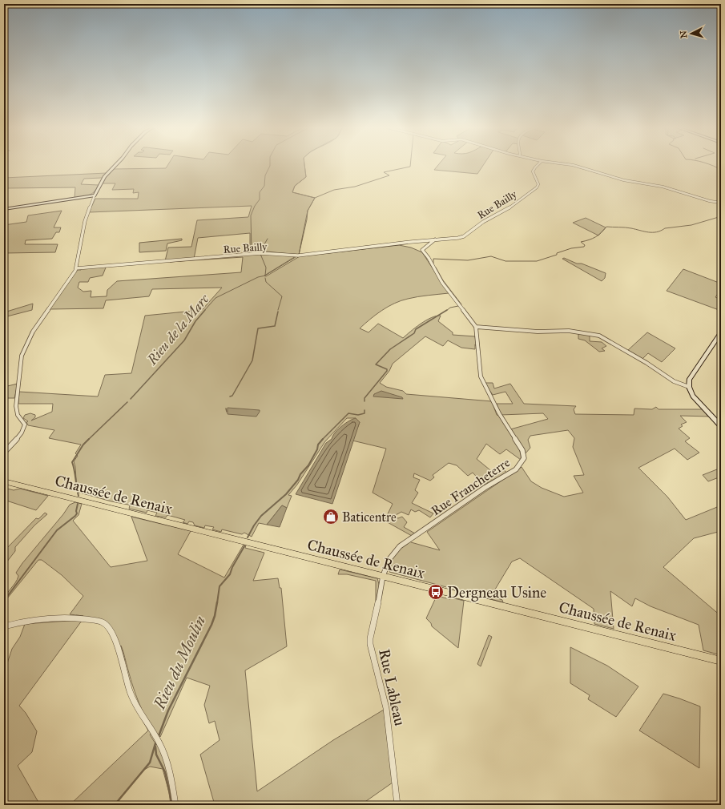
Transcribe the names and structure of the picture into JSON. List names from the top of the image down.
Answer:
{
  "streets": {
    "main road": ["Chaussée de Renaix"],
    "street": ["Rue Bailly", "Rue Francheterre", "Rue Lableau"]
  },
  "crossings": [
    ["Rue Francheterre", "Chaussée de Renaix"],
    ["Rue Francheterre", "Rue Lableau"],
    ["Chaussée de Renaix", "Rue Lableau"]
  ],
  "water": ["Rieu de la Marc", "Rieu du Moulin"],
  "places": {
    "shop": ["Baticentre"],
    "bus stop": ["Dergneau Usine"]
  },
  "north": "left"
}
